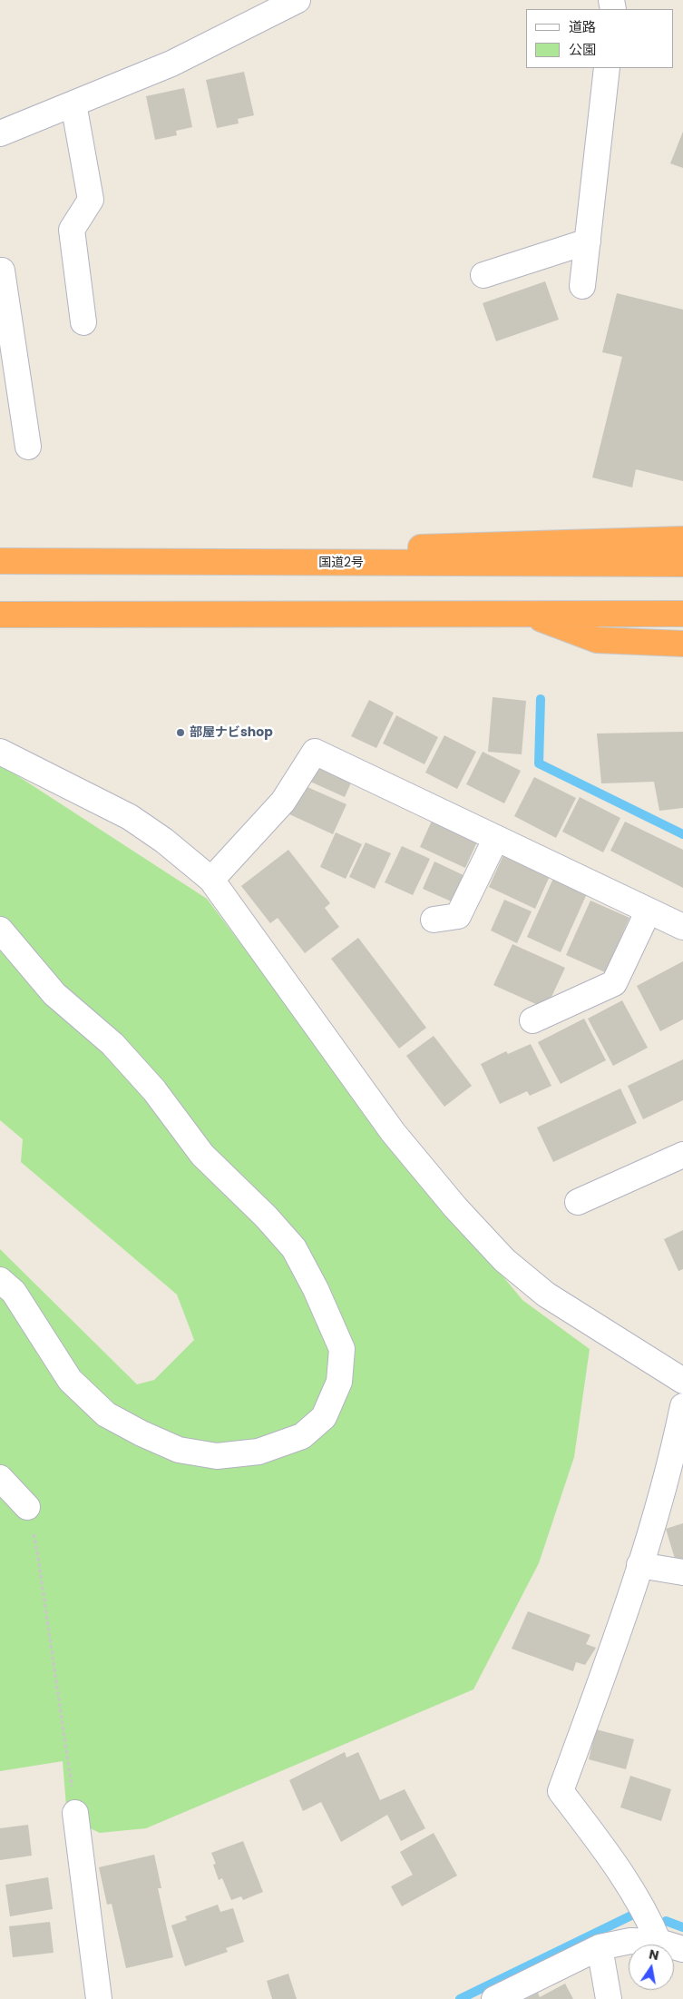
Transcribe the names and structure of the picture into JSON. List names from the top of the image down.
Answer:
{
  "streets": {
    "highway": ["国道2号"]
  },
  "places": ["部屋ナビshop"],
  "legend": ["道路", "公園"],
  "north": "top"
}
